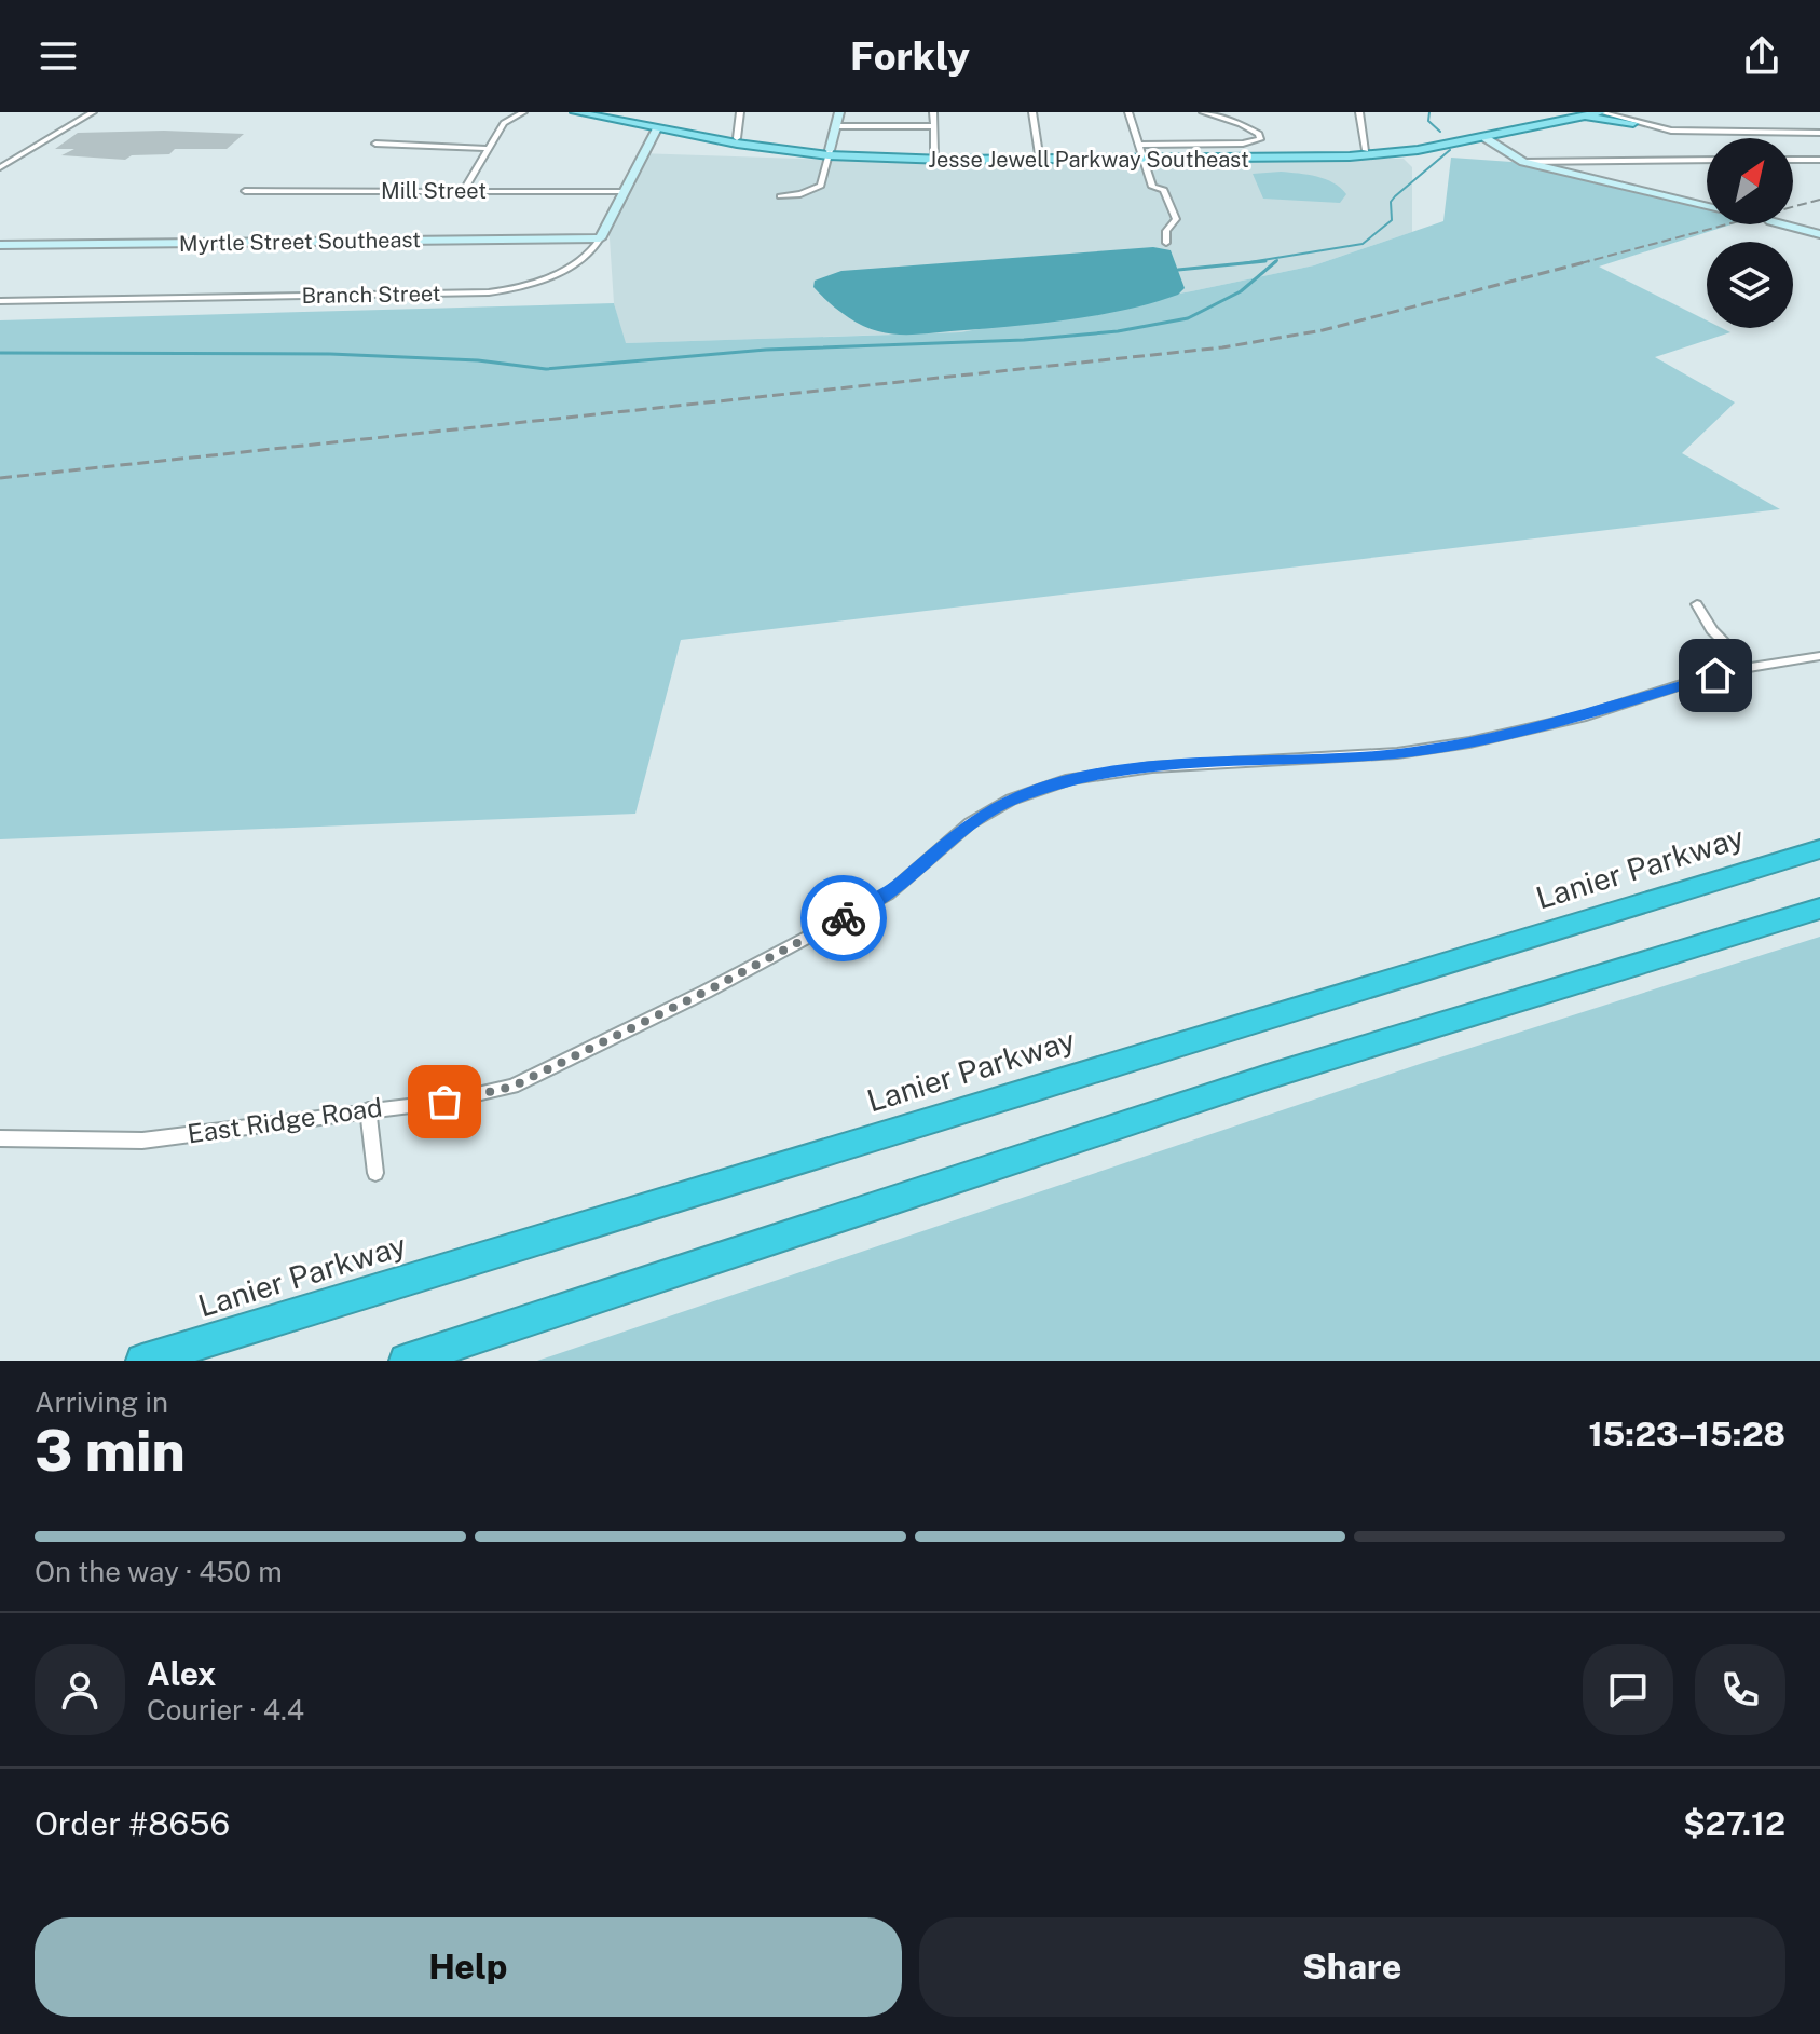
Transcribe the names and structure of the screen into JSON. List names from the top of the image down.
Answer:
{
  "streets": {
    "highway": ["Lanier Parkway"],
    "main road": ["Jesse Jewell Parkway Southeast"],
    "street": [
      "Mill Street",
      "Myrtle Street Southeast",
      "Branch Street",
      "East Ridge Road"
    ]
  },
  "crossings": [
    ["Jesse Jewell Parkway Southeast", "Branch Street"],
    ["Mill Street", "Branch Street"],
    ["Myrtle Street Southeast", "Branch Street"]
  ],
  "north": "top right",
  "page": {
    "header": "Forkly",
    "heading": ["3 min", "Arriving in", "15:23–15:28"],
    "panel": [
      "Alex",
      "Courier · 4.4",
      "Order #8656",
      "$27.12"
    ],
    "bar": "On the way · 450 m",
    "buttons": ["Help", "Share"]
  }
}
